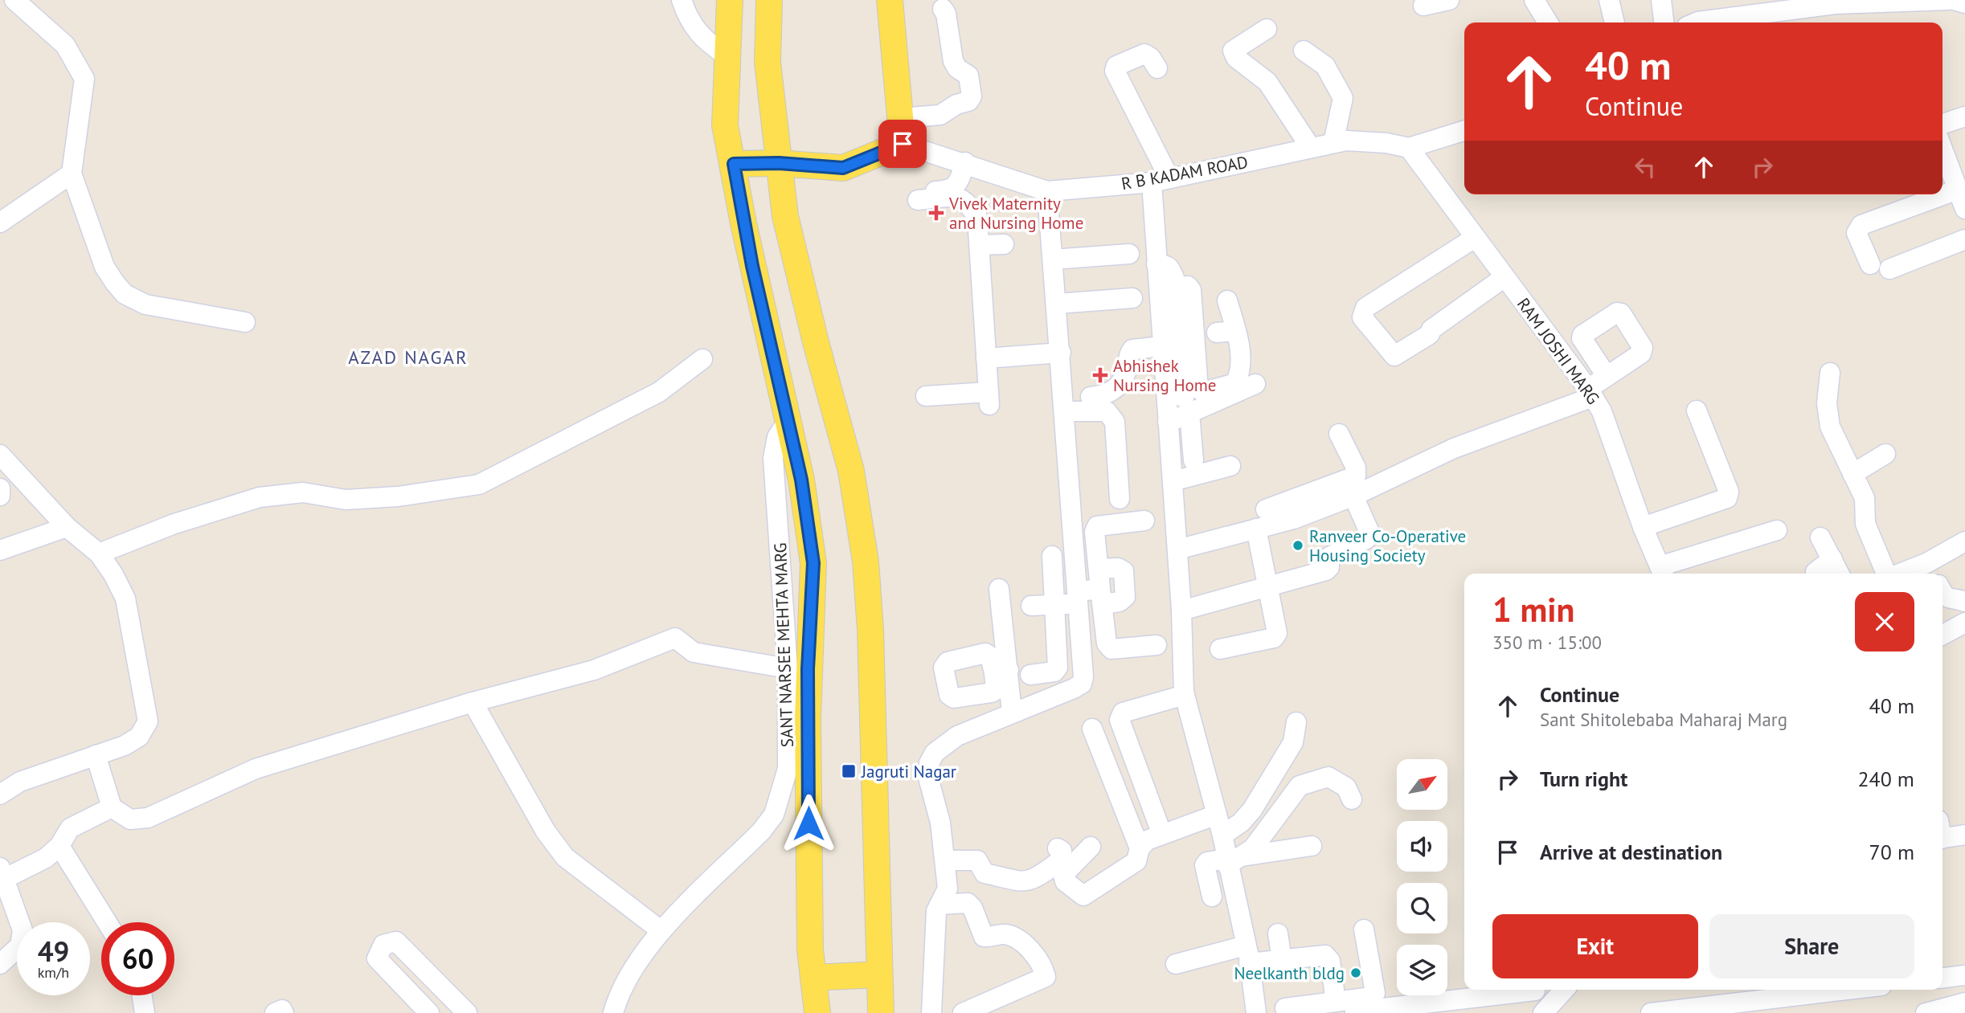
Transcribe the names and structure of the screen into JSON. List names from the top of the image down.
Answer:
{
  "streets": {
    "street": ["R B KADAM ROAD", "RAM JOSHI MARG", "SANT NARSEE MEHTA MARG"]
  },
  "crossings": [
    ["R B KADAM ROAD", "RAM JOSHI MARG"]
  ],
  "districts": ["AZAD NAGAR"],
  "places": {
    "health": ["Vivek Maternity and Nursing Home", "Abhishek Nursing Home"],
    "other": ["Ranveer Co-Operative Housing Society", "Neelkanth bldg"],
    "transit": ["Jagruti Nagar"]
  },
  "north": "top right",
  "page": {
    "turn": ["40 m", "Continue"],
    "heading": ["1 min", "350 m · 15:00"],
    "list": [
      {
        "name": "Continue",
        "note": "Sant Shitolebaba Maharaj Marg",
        "value": "40 m"
      },
      {
        "name": "Turn right",
        "value": "240 m"
      },
      {
        "name": "Arrive at destination",
        "value": "70 m"
      }
    ],
    "buttons": ["Exit", "Share"],
    "speed": "49 km/h",
    "limit": "60"
  }
}
